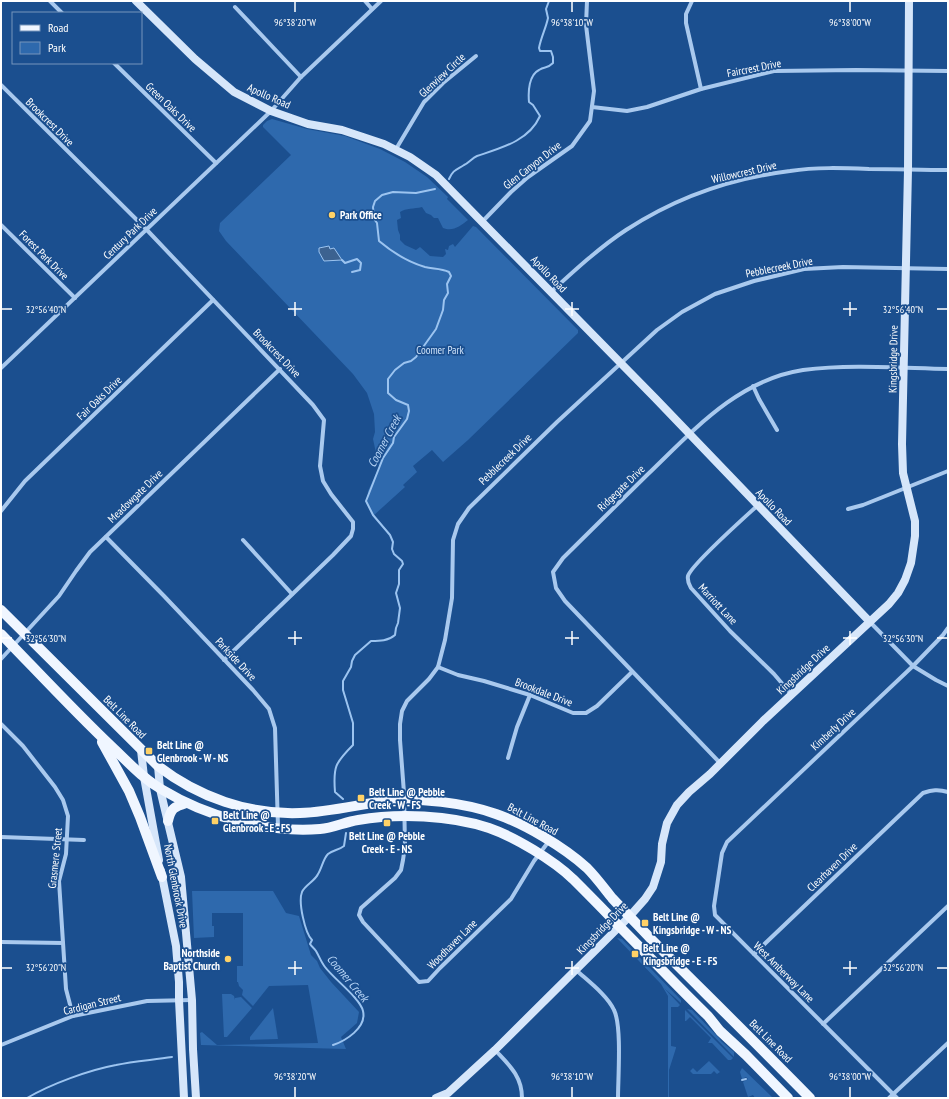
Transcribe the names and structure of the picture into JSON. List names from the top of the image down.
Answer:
{
  "streets": {
    "main road": ["Belt Line Road"],
    "street": [
      "Faircrest Drive",
      "Glenview Circle",
      "Apollo Road",
      "Green Oaks Drive",
      "Brookcrest Drive",
      "Glen Canyon Drive",
      "Willowcrest Drive",
      "Century Park Drive",
      "Forest Park Drive",
      "Pebblecreek Drive",
      "Kingsbridge Drive",
      "Fair Oaks Drive",
      "Ridgegate Drive",
      "Meadowgate Drive",
      "Marriott Lane",
      "Parkside Drive",
      "Brookdale Drive",
      "Kimberly Drive",
      "Grasmere Street",
      "Clearhaven Drive",
      "North Glenbrook Drive",
      "Woodhaven Lane",
      "West Amberway Lane",
      "Cardigan Street"
    ]
  },
  "crossings": [
    ["Faircrest Drive", "Glen Canyon Drive"],
    ["Faircrest Drive", "Kingsbridge Drive"],
    ["Glenview Circle", "Apollo Road"],
    ["Apollo Road", "Glen Canyon Drive"],
    ["Apollo Road", "Willowcrest Drive"],
    ["Apollo Road", "Century Park Drive"],
    ["Apollo Road", "Pebblecreek Drive"],
    ["Apollo Road", "Kingsbridge Drive"],
    ["Apollo Road", "Ridgegate Drive"],
    ["Apollo Road", "Marriott Lane"],
    ["Apollo Road", "Kimberly Drive"],
    ["Green Oaks Drive", "Century Park Drive"],
    ["Brookcrest Drive", "Century Park Drive"],
    ["Brookcrest Drive", "Fair Oaks Drive"],
    ["Brookcrest Drive", "Meadowgate Drive"],
    ["Brookcrest Drive", "Parkside Drive"],
    ["Willowcrest Drive", "Kingsbridge Drive"],
    ["Century Park Drive", "Forest Park Drive"],
    ["Pebblecreek Drive", "Kingsbridge Drive"],
    ["Pebblecreek Drive", "Brookdale Drive"],
    ["Pebblecreek Drive", "Belt Line Road"],
    ["Pebblecreek Drive", "Woodhaven Lane"],
    ["Kingsbridge Drive", "Ridgegate Drive"],
    ["Kingsbridge Drive", "Marriott Lane"],
    ["Kingsbridge Drive", "Belt Line Road"],
    ["Ridgegate Drive", "Brookdale Drive"],
    ["Meadowgate Drive", "Parkside Drive"],
    ["Meadowgate Drive", "Belt Line Road"],
    ["Parkside Drive", "Belt Line Road"],
    ["Belt Line Road", "North Glenbrook Drive"],
    ["Belt Line Road", "Woodhaven Lane"],
    ["Kimberly Drive", "West Amberway Lane"],
    ["Grasmere Street", "Cardigan Street"],
    ["Clearhaven Drive", "West Amberway Lane"],
    ["North Glenbrook Drive", "Cardigan Street"]
  ],
  "water": ["Coomer Creek"],
  "parks": ["Coomer Park"],
  "places": {
    "other": ["Park Office", "Northside Baptist Church"],
    "transit": [
      "Belt Line @ Glenbrook - W - NS",
      "Belt Line @ Pebble Creek - W - FS",
      "Belt Line @ Glenbrook - E - FS",
      "Belt Line @ Pebble Creek - E - NS",
      "Belt Line @ Kingsbridge - W - NS",
      "Belt Line @ Kingsbridge - E - FS"
    ]
  },
  "legend": ["Road", "Park"],
  "coordinates": [
    "96°38'20\"W",
    "96°38'10\"W",
    "96°38'00\"W",
    "32°56'40\"N",
    "32°56'30\"N",
    "32°56'20\"N"
  ]
}
